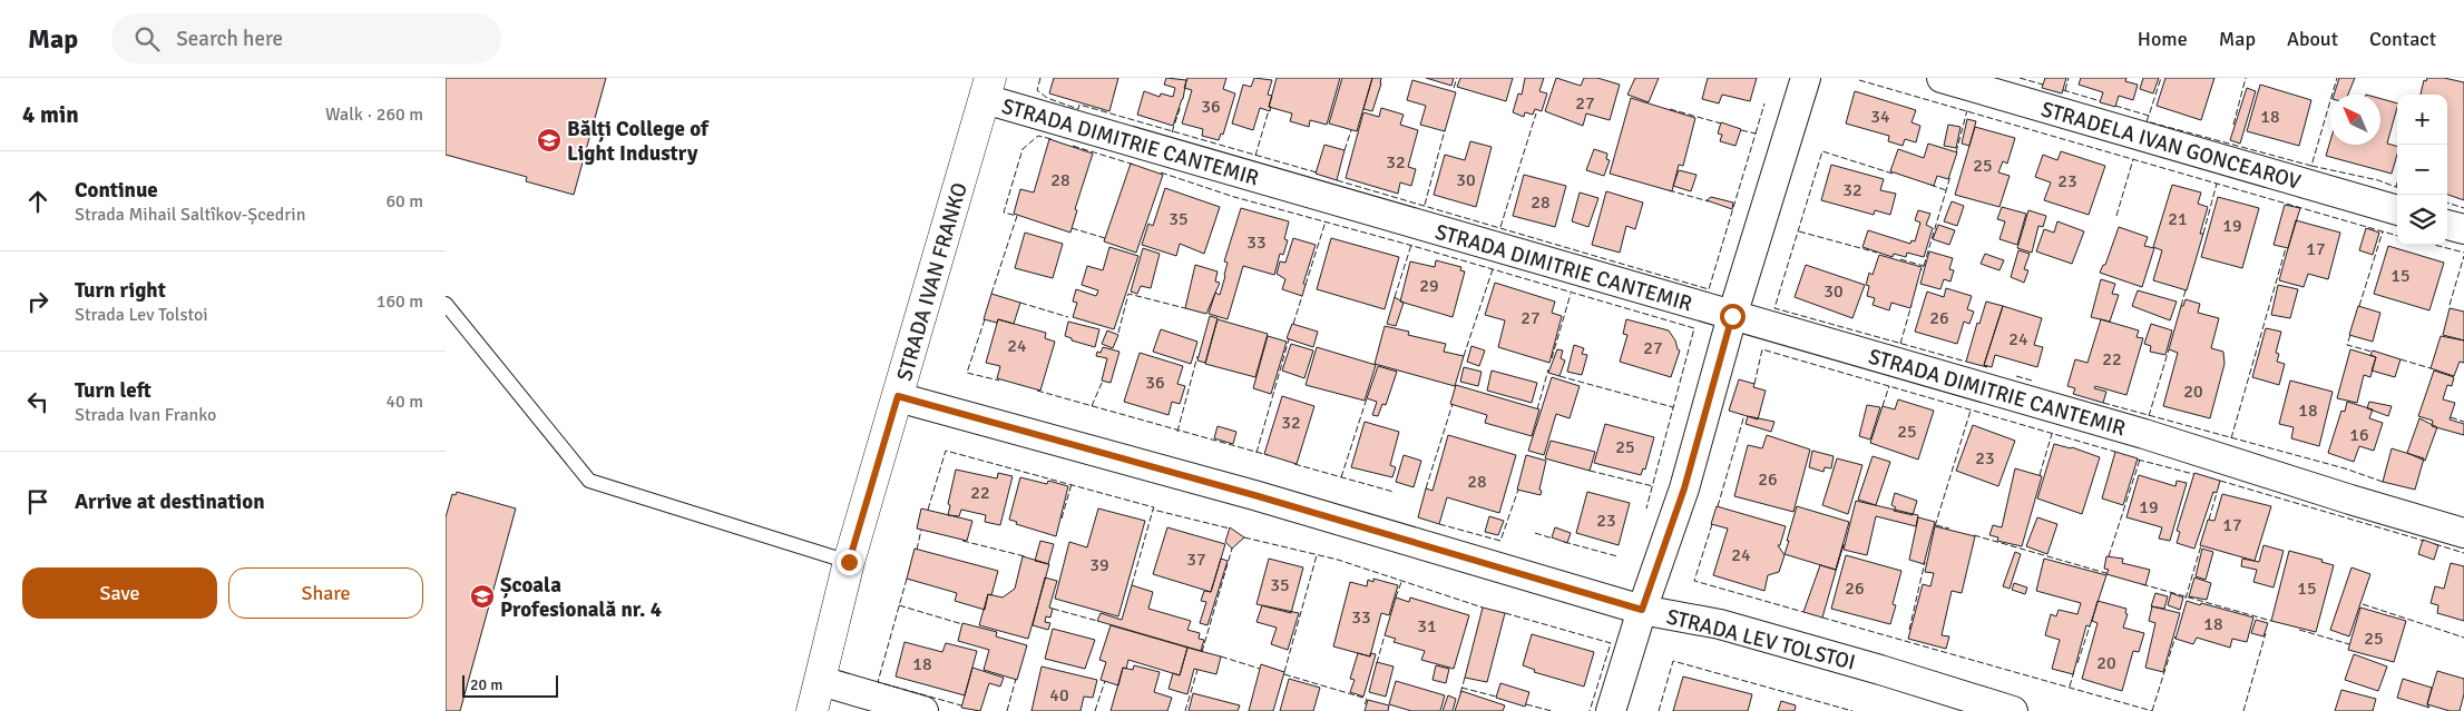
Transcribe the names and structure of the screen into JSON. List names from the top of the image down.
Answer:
{
  "streets": {
    "main road": ["STRADA IVAN FRANKO"],
    "street": ["STRADA DIMITRIE CANTEMIR", "STRADELA IVAN GONCEAROV", "STRADA LEV TOLSTOI"]
  },
  "crossings": [
    ["STRADA DIMITRIE CANTEMIR", "STRADA IVAN FRANKO"],
    ["STRADA IVAN FRANKO", "STRADA LEV TOLSTOI"]
  ],
  "places": {
    "school or university": ["Bălți College of Light Industry", "Școala Profesională nr. 4"]
  },
  "house_numbers": [
    "27",
    "36",
    "34",
    "18",
    "32",
    "25",
    "28",
    "30",
    "23",
    "32",
    "28",
    "35",
    "21",
    "19",
    "33",
    "17",
    "15",
    "29",
    "30",
    "27",
    "26",
    "24",
    "24",
    "27",
    "22",
    "36",
    "20",
    "18",
    "32",
    "25",
    "16",
    "25",
    "23",
    "26",
    "28",
    "22",
    "19",
    "23",
    "17",
    "24",
    "37",
    "39",
    "35",
    "26",
    "15",
    "33",
    "18",
    "31",
    "25",
    "20",
    "18",
    "40"
  ],
  "scale_bar": "20 m",
  "north": "top left",
  "page": {
    "header": "Map",
    "search": "Search here",
    "nav": [
      "Home",
      "Map",
      "About",
      "Contact"
    ],
    "heading": ["4 min", "Walk · 260 m"],
    "map_buttons": ["+", "−"],
    "list": [
      ["Continue", "Strada Mihail Saltîkov-Șcedrin", "60 m"],
      ["Turn right", "Strada Lev Tolstoi", "160 m"],
      ["Turn left", "Strada Ivan Franko", "40 m"],
      "Arrive at destination"
    ],
    "buttons": ["Save", "Share"],
    "scale": "20 m"
  }
}
